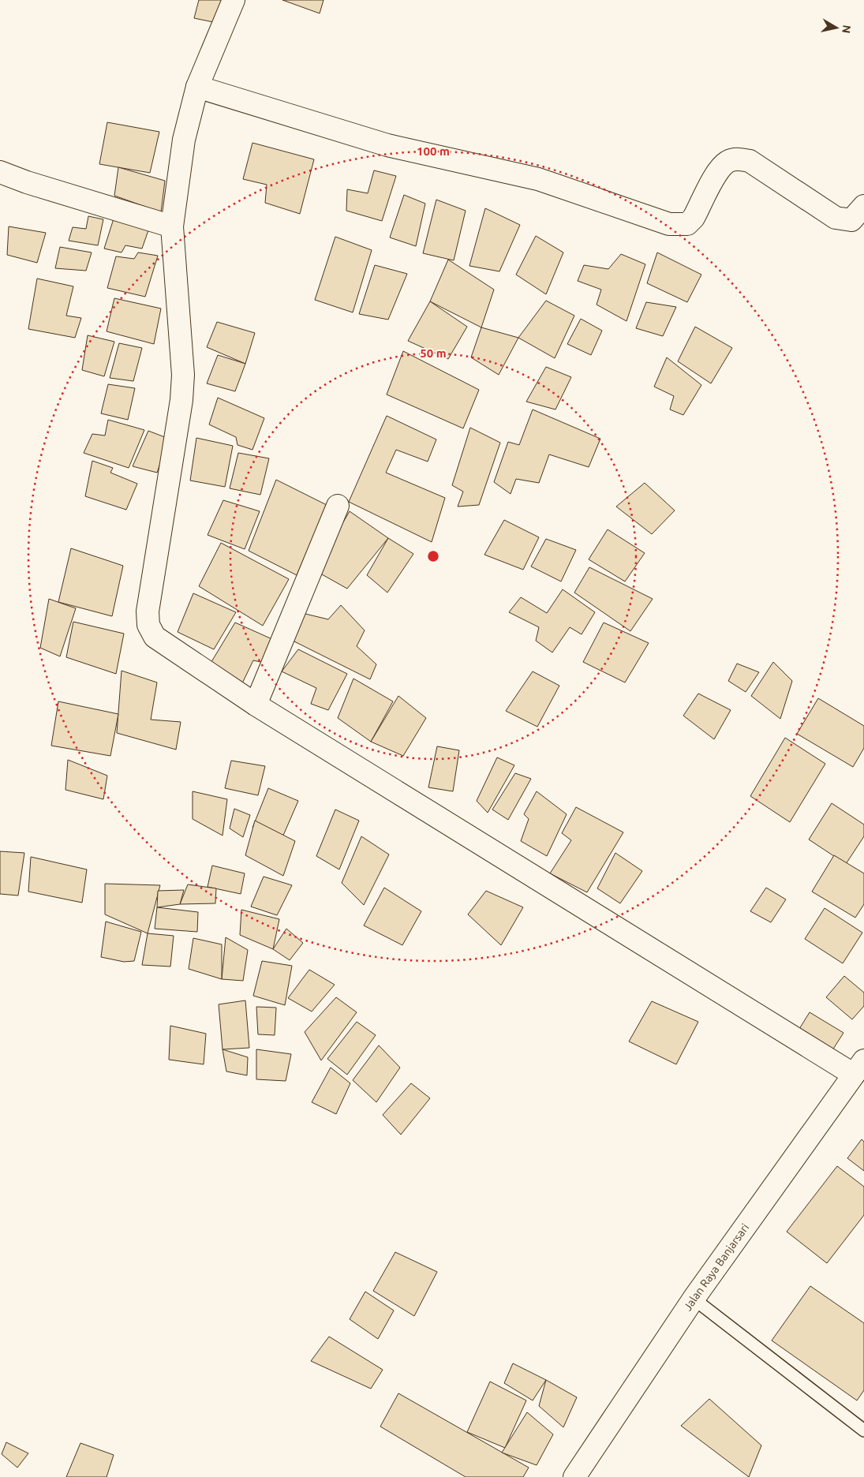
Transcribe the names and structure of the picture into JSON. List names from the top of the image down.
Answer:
{
  "streets": {
    "main road": ["Jalan Raya Banjarsari"]
  },
  "north": "right",
  "rings": ["100 m", "50 m"]
}
